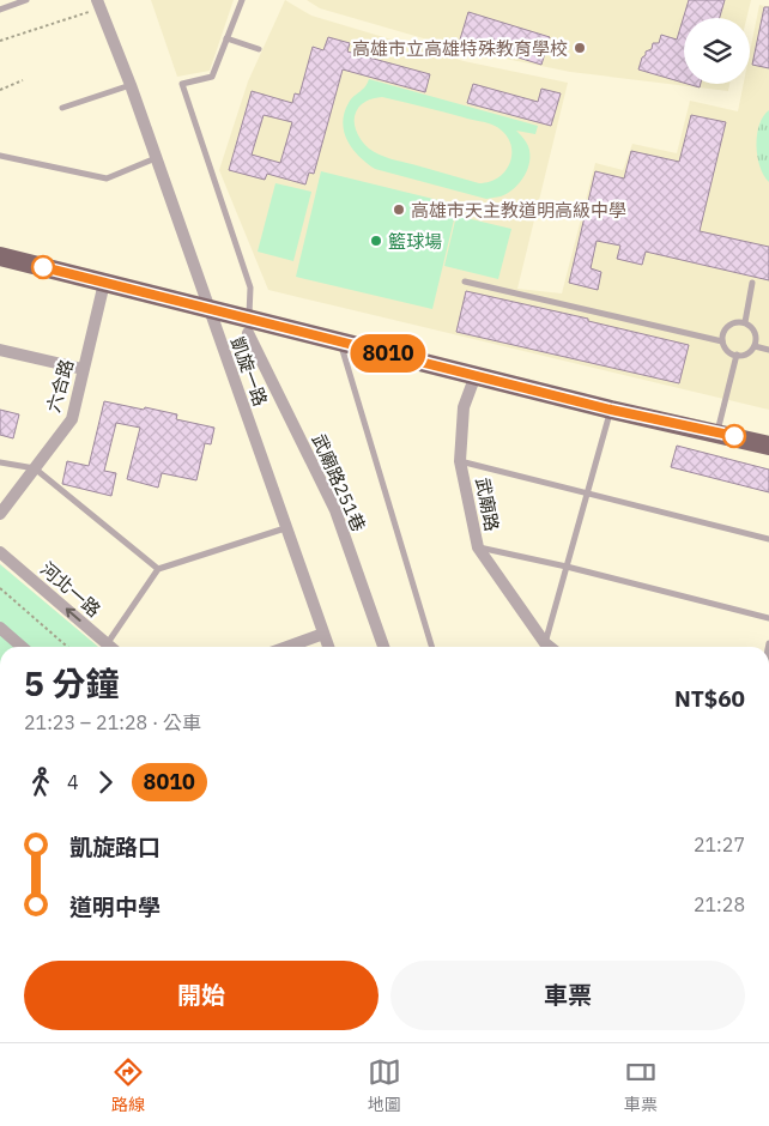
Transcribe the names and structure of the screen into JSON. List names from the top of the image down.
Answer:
{
  "streets": {
    "street": [
      "凱旋一路",
      "六合路",
      "武廟路251巷",
      "武廟路",
      "河北一路"
    ]
  },
  "one_way": ["河北一路"],
  "places": ["高雄市立高雄特殊教育學校", "高雄市天主教道明高級中學", "籃球場"],
  "lines": ["bus line 8010"],
  "page": {
    "on_map": "8010",
    "heading": ["5 分鐘", "21:23 – 21:28 · 公車", "NT$60"],
    "legs": ["4", "8010"],
    "list": [
      {
        "name": "凱旋路口",
        "value": "21:27"
      },
      {
        "name": "道明中學",
        "value": "21:28"
      }
    ],
    "buttons": ["開始", "車票"],
    "tabs": ["路線", "地圖", "車票"]
  }
}
